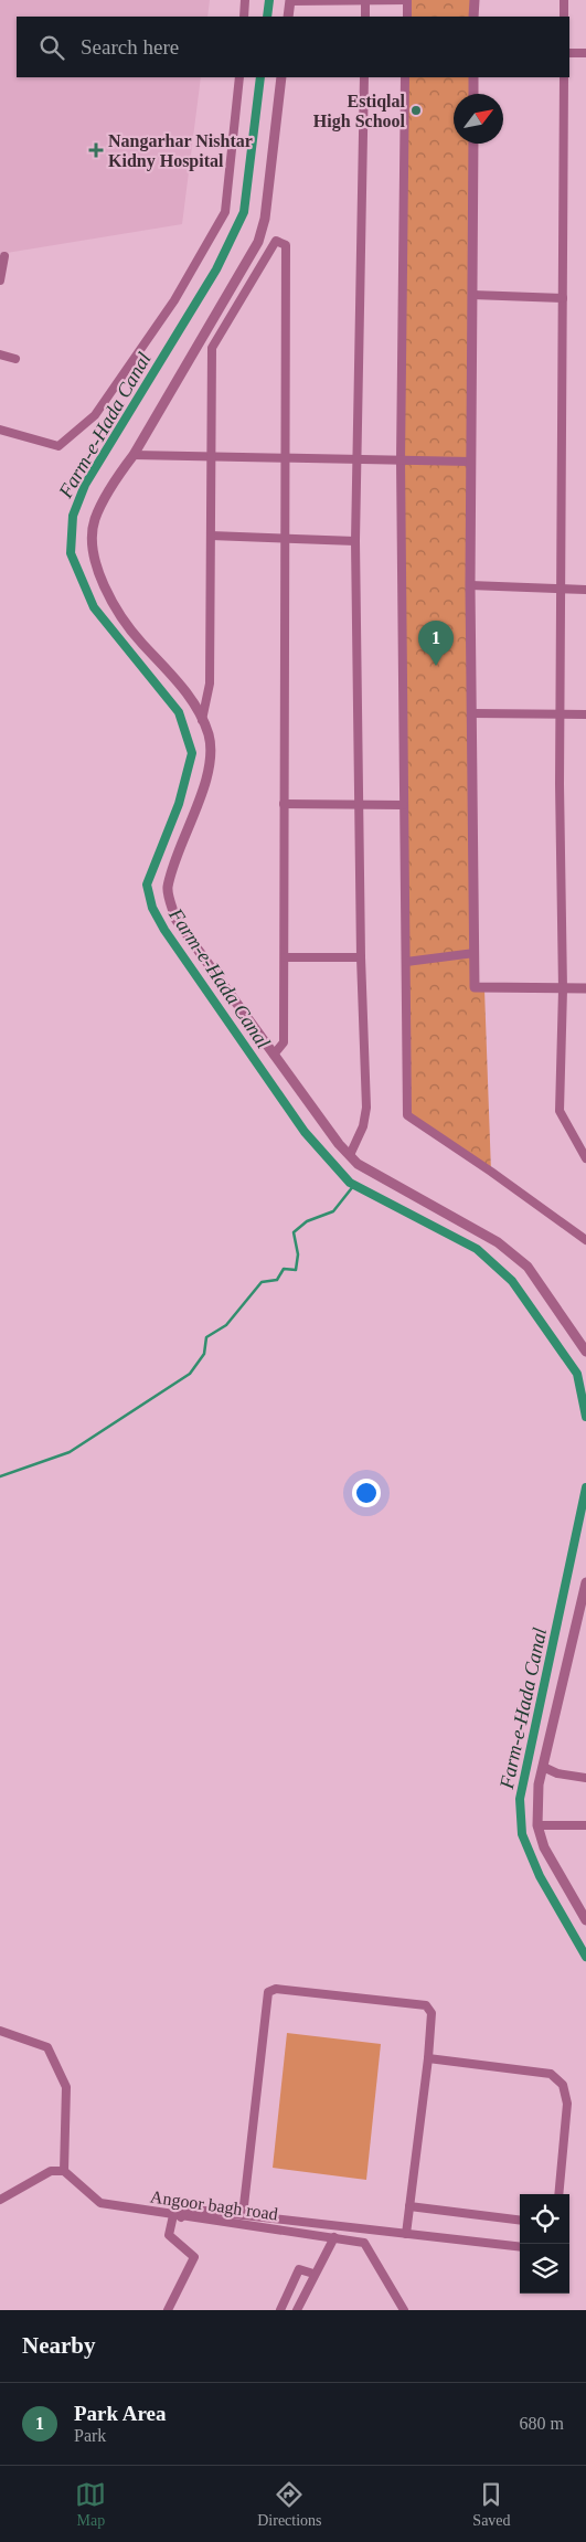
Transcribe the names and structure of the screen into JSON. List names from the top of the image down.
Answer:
{
  "streets": {
    "street": ["Angoor bagh road"]
  },
  "water": ["Farm-e-Hada Canal"],
  "places": {
    "other": ["Estiqlal High School"],
    "health": ["Nangarhar Nishtar Kidny Hospital"]
  },
  "north": "top right",
  "page": {
    "search": "Search here",
    "pins": "1",
    "heading": "Nearby",
    "list": [
      {
        "mark": "1",
        "name": "Park Area",
        "note": "Park",
        "value": "680 m"
      }
    ],
    "nav": ["Map", "Directions", "Saved"]
  }
}
